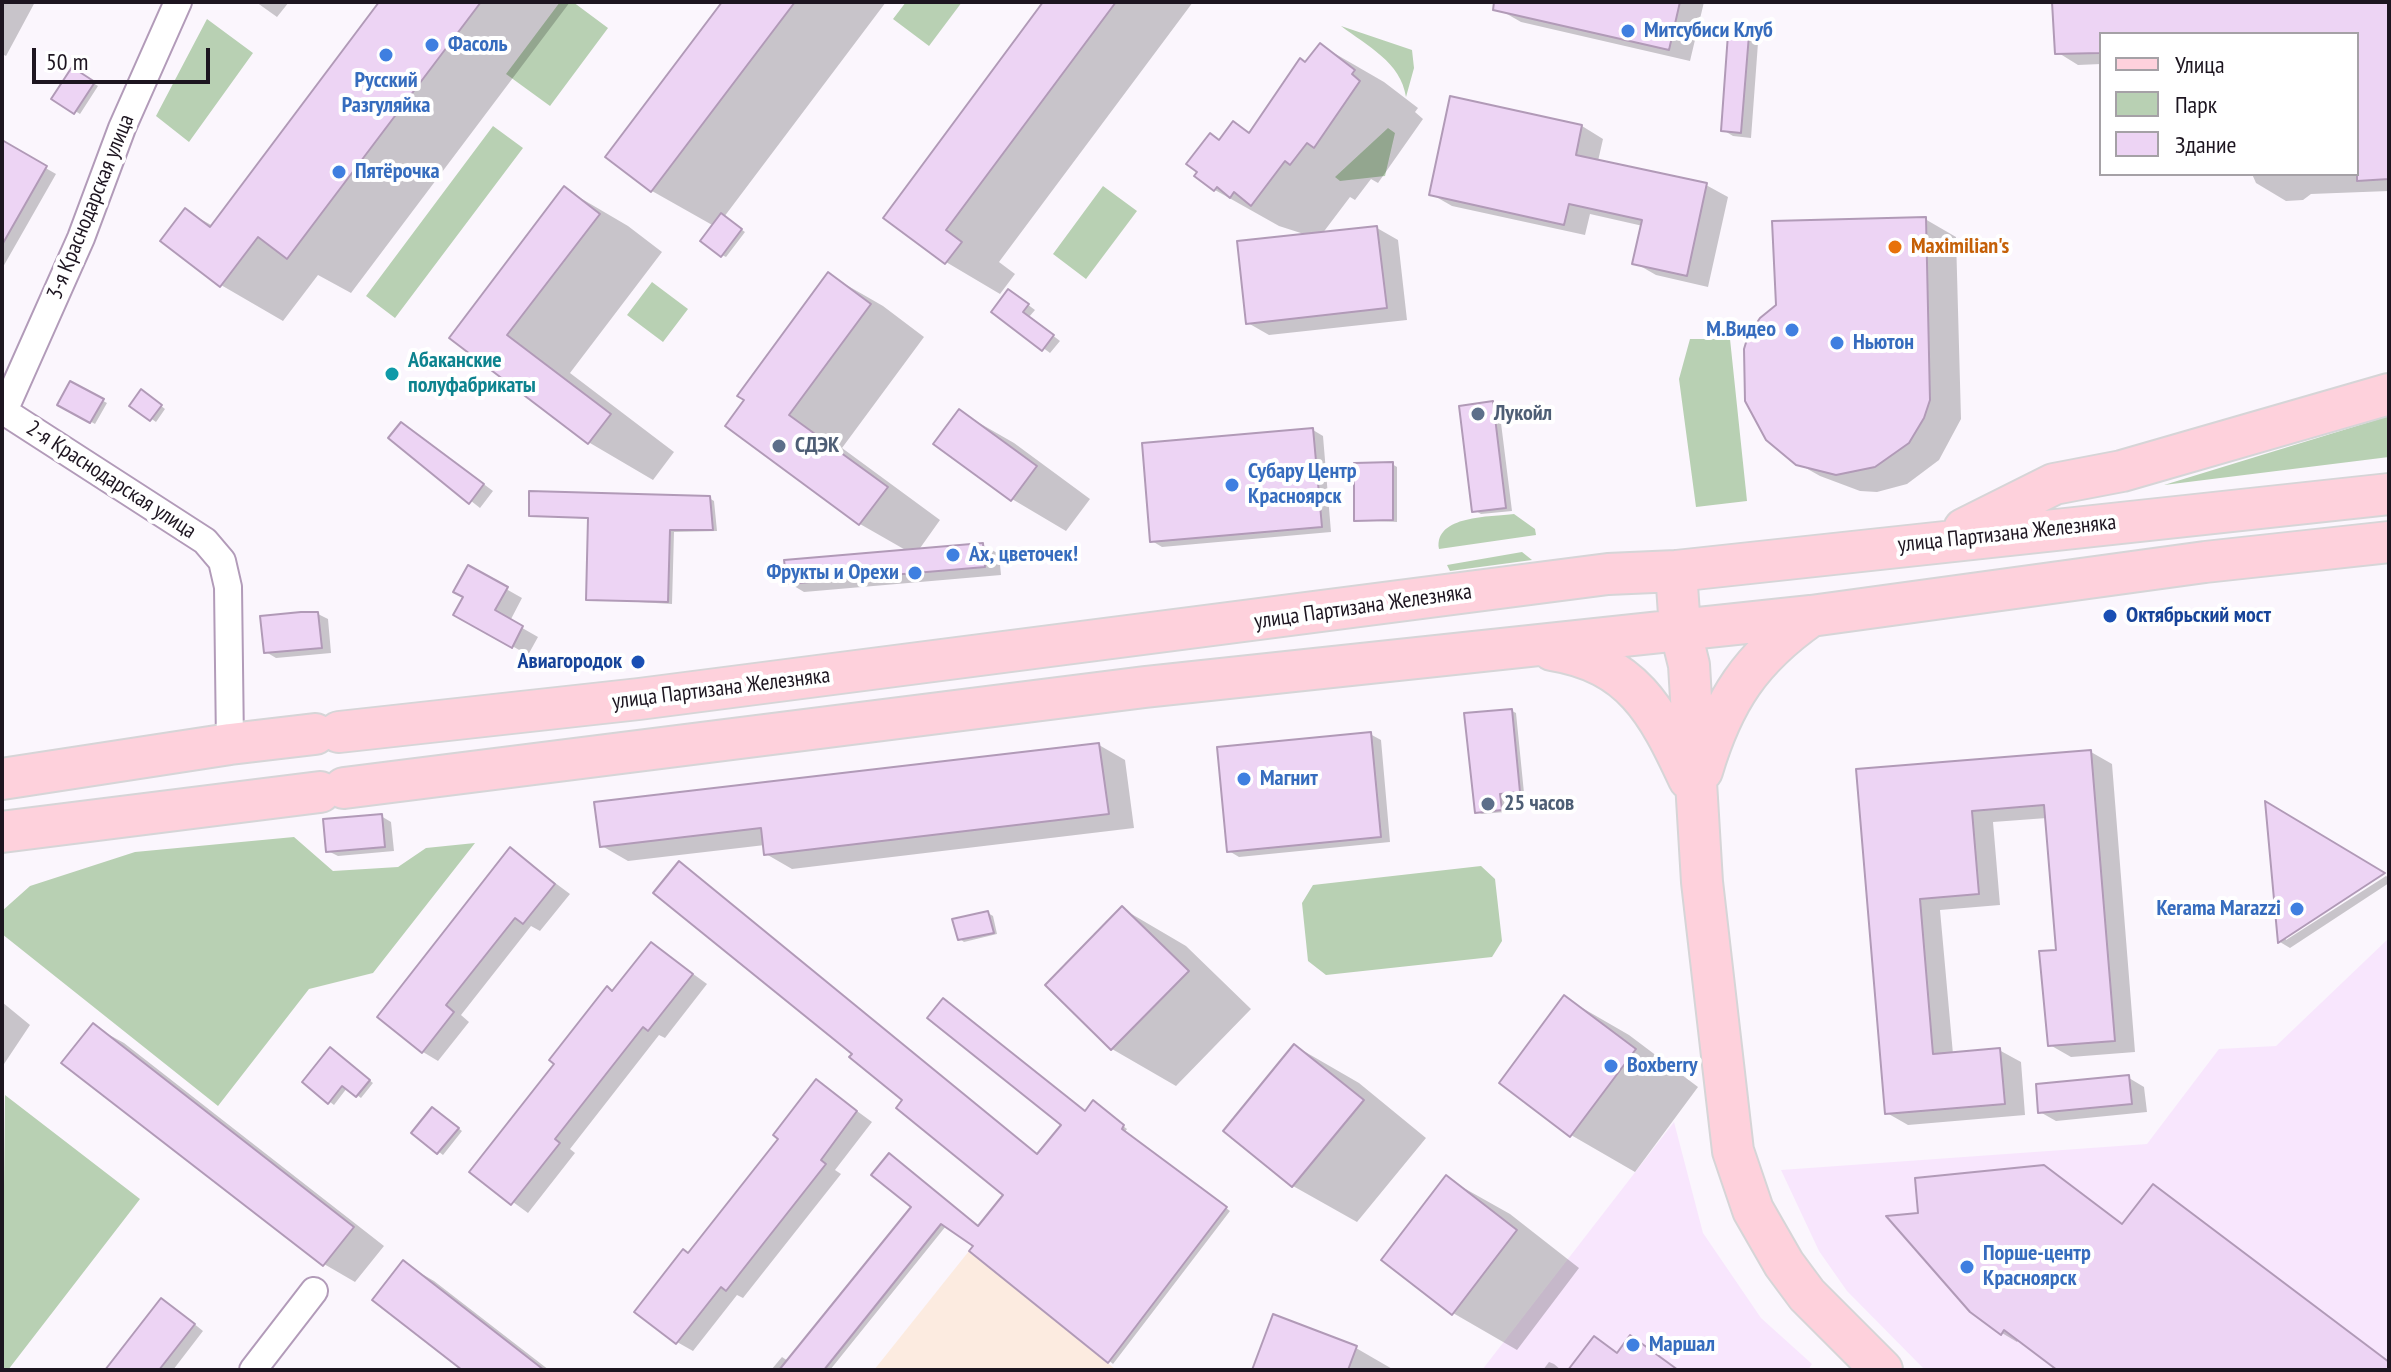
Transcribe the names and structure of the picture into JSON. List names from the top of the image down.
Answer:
{
  "streets": {
    "main road": ["улица Партизана Железняка"],
    "street": ["3-я Краснодарская улица", "2-я Краснодарская улица"]
  },
  "crossings": [
    ["3-я Краснодарская улица", "2-я Краснодарская улица"],
    ["2-я Краснодарская улица", "улица Партизана Железняка"]
  ],
  "places": [
    "Митсубиси Клуб",
    "Фасоль",
    "Русский Разгуляйка",
    "Пятёрочка",
    "Maximilian's",
    "М.Видео",
    "Ньютон",
    "Абаканские полуфабрикаты",
    "Лукойл",
    "СДЭК",
    "Субару Центр Красноярск",
    "Ах, цветочек!",
    "Фрукты и Орехи",
    "Октябрьский мост",
    "Авиагородок",
    "Магнит",
    "25 часов",
    "Kerama Marazzi",
    "Boxberry",
    "Порше-центр Красноярск",
    "Маршал"
  ],
  "legend": ["Улица", "Парк", "Здание"],
  "scale_bar": "50 m"
}
